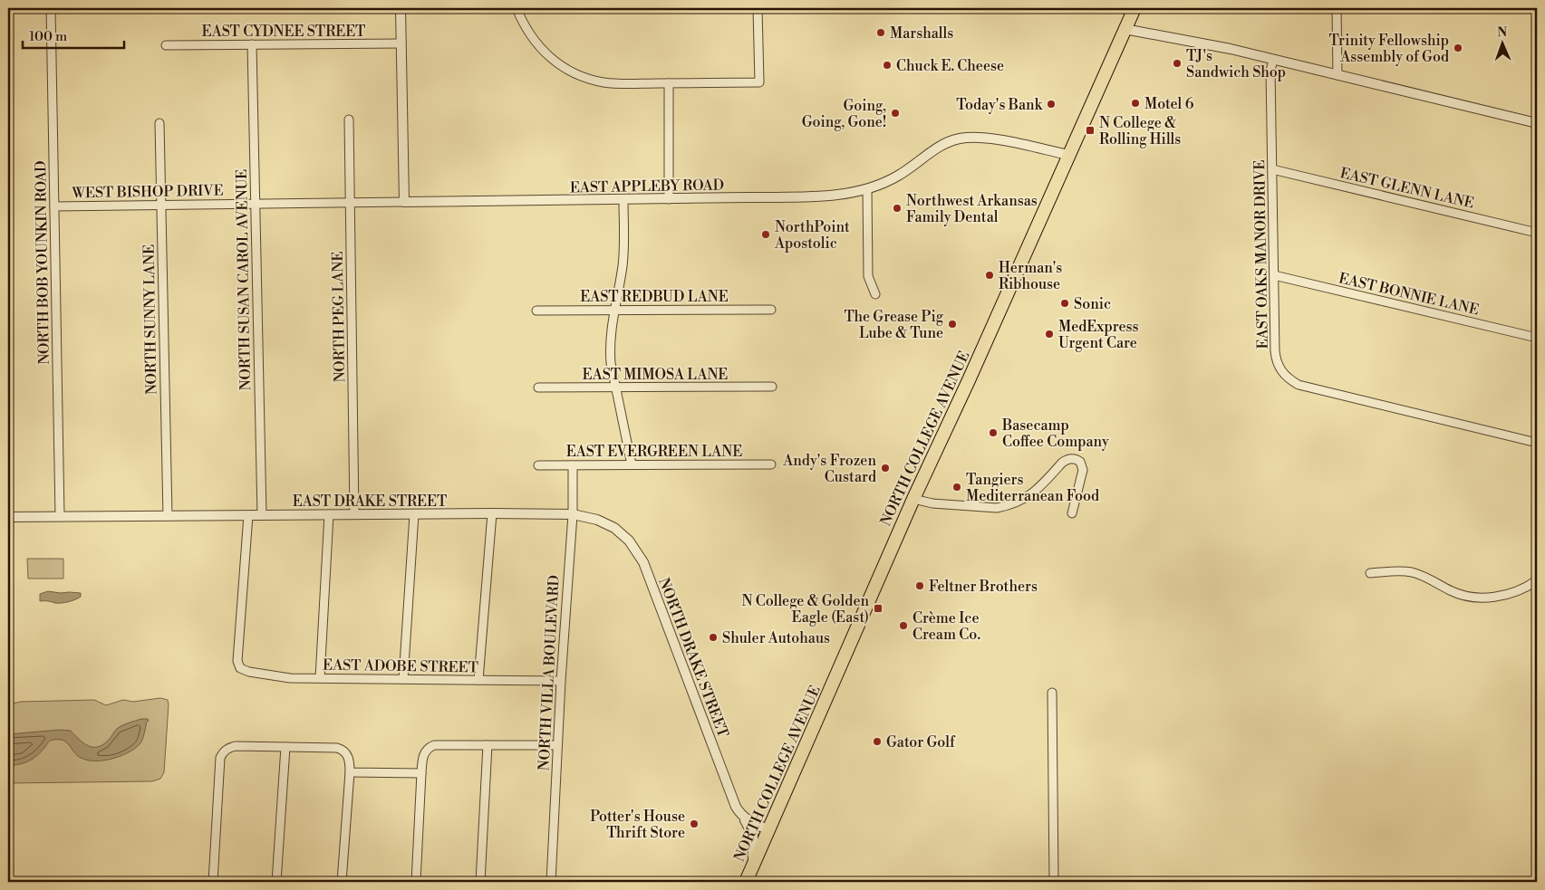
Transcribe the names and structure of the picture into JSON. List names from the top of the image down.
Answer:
{
  "streets": {
    "main road": ["NORTH COLLEGE AVENUE"],
    "street": [
      "EAST CYDNEE STREET",
      "EAST APPLEBY ROAD",
      "EAST GLENN LANE",
      "WEST BISHOP DRIVE",
      "EAST OAKS MANOR DRIVE",
      "NORTH BOB YOUNKIN ROAD",
      "NORTH SUSAN CAROL AVENUE",
      "EAST BONNIE LANE",
      "EAST REDBUD LANE",
      "NORTH PEG LANE",
      "NORTH SUNNY LANE",
      "EAST MIMOSA LANE",
      "EAST EVERGREEN LANE",
      "EAST DRAKE STREET",
      "NORTH DRAKE STREET",
      "EAST ADOBE STREET",
      "NORTH VILLA BOULEVARD"
    ]
  },
  "crossings": [
    ["EAST CYDNEE STREET", "NORTH SUSAN CAROL AVENUE"],
    ["EAST APPLEBY ROAD", "WEST BISHOP DRIVE"],
    ["EAST APPLEBY ROAD", "NORTH COLLEGE AVENUE"],
    ["EAST GLENN LANE", "EAST OAKS MANOR DRIVE"],
    ["WEST BISHOP DRIVE", "NORTH BOB YOUNKIN ROAD"],
    ["WEST BISHOP DRIVE", "NORTH SUSAN CAROL AVENUE"],
    ["WEST BISHOP DRIVE", "NORTH PEG LANE"],
    ["WEST BISHOP DRIVE", "NORTH SUNNY LANE"],
    ["EAST OAKS MANOR DRIVE", "EAST BONNIE LANE"],
    ["NORTH BOB YOUNKIN ROAD", "EAST DRAKE STREET"],
    ["NORTH SUSAN CAROL AVENUE", "EAST DRAKE STREET"],
    ["NORTH PEG LANE", "EAST DRAKE STREET"],
    ["NORTH SUNNY LANE", "EAST DRAKE STREET"],
    ["NORTH COLLEGE AVENUE", "NORTH DRAKE STREET"],
    ["EAST EVERGREEN LANE", "NORTH VILLA BOULEVARD"],
    ["EAST DRAKE STREET", "NORTH DRAKE STREET"],
    ["EAST DRAKE STREET", "EAST ADOBE STREET"],
    ["EAST DRAKE STREET", "NORTH VILLA BOULEVARD"],
    ["NORTH DRAKE STREET", "NORTH VILLA BOULEVARD"],
    ["EAST ADOBE STREET", "NORTH VILLA BOULEVARD"]
  ],
  "places": {
    "other": [
      "Marshalls",
      "Trinity Fellowship Assembly of God",
      "TJ's Sandwich Shop",
      "Chuck E. Cheese",
      "Motel 6",
      "Today's Bank",
      "Going, Going, Gone!",
      "Northwest Arkansas Family Dental",
      "NorthPoint Apostolic",
      "Herman's Ribhouse",
      "Sonic",
      "The Grease Pig Lube & Tune",
      "MedExpress Urgent Care",
      "Basecamp Coffee Company",
      "Andy's Frozen Custard",
      "Tangiers Mediterranean Food",
      "Feltner Brothers",
      "Crème Ice Cream Co.",
      "Shuler Autohaus",
      "Gator Golf",
      "Potter's House Thrift Store"
    ],
    "transit": ["N College & Rolling Hills", "N College & Golden Eagle (East)"]
  },
  "scale_bar": "100 m",
  "north": "top"
}
